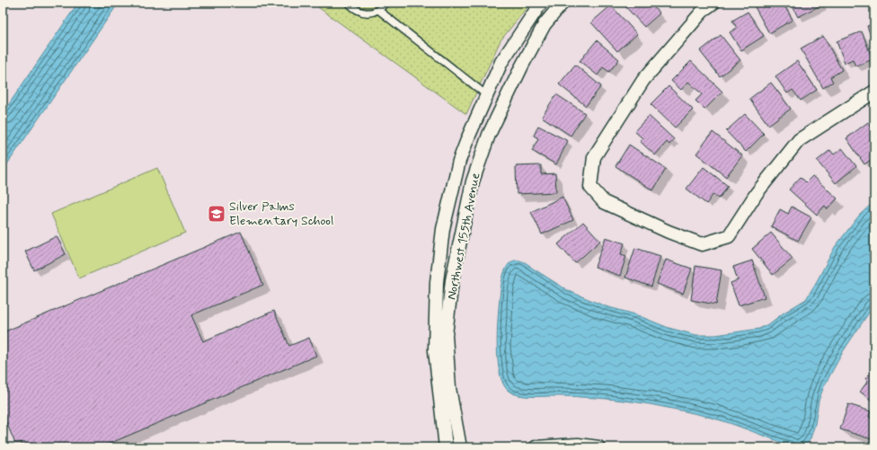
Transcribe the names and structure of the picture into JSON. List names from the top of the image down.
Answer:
{
  "streets": {
    "street": ["Northwest 155th Avenue"]
  },
  "places": {
    "school or university": ["Silver Palms Elementary School"]
  }
}
